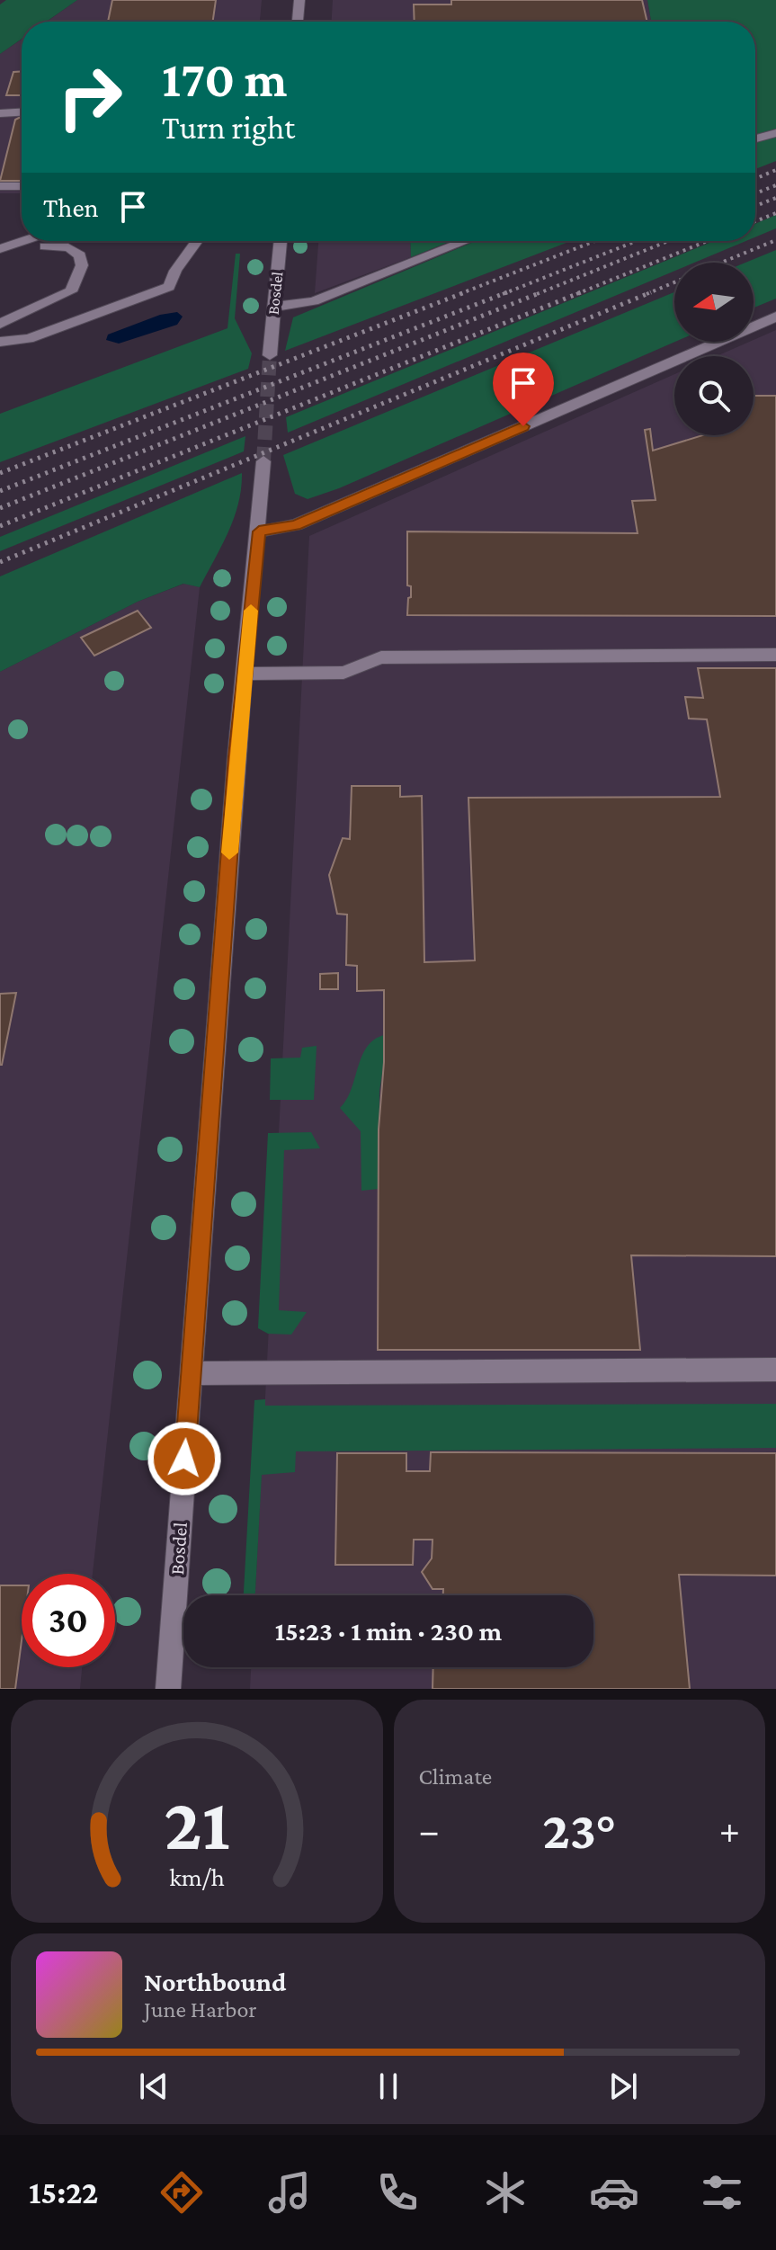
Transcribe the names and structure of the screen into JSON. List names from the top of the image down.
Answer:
{
  "streets": {
    "street": ["Bosdel"]
  },
  "north": "left",
  "page": {
    "turn": ["170 m", "Turn right"],
    "then": "Then",
    "limit": "30",
    "trip": "15:23 · 1 min · 230 m",
    "tile": "Climate",
    "heat": ["−", "23°", "+"],
    "song": ["Northbound", "June Harbor"],
    "tabs": "15:22",
    "gauge": ["21", "km/h"]
  }
}
